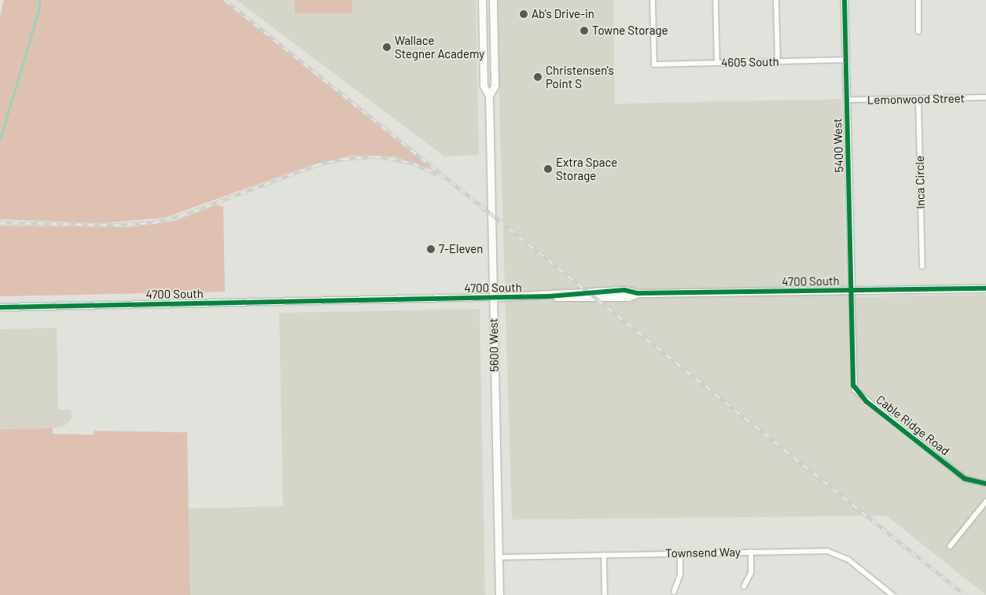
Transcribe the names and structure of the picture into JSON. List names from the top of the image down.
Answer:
{
  "streets": {
    "main road": ["4700 South", "5600 West"],
    "street": [
      "4605 South",
      "Lemonwood Street",
      "5400 West",
      "Inca Circle",
      "Cable Ridge Road",
      "Townsend Way"
    ]
  },
  "crossings": [
    ["4605 South", "5400 West"],
    ["Lemonwood Street", "5400 West"],
    ["Lemonwood Street", "Inca Circle"],
    ["5400 West", "4700 South"],
    ["5400 West", "Cable Ridge Road"],
    ["4700 South", "5600 West"],
    ["4700 South", "Cable Ridge Road"],
    ["5600 West", "Townsend Way"]
  ],
  "places": [
    "Ab's Drive-in",
    "Towne Storage",
    "Wallace Stegner Academy",
    "Christensen's Point S",
    "Extra Space Storage",
    "7-Eleven"
  ]
}
